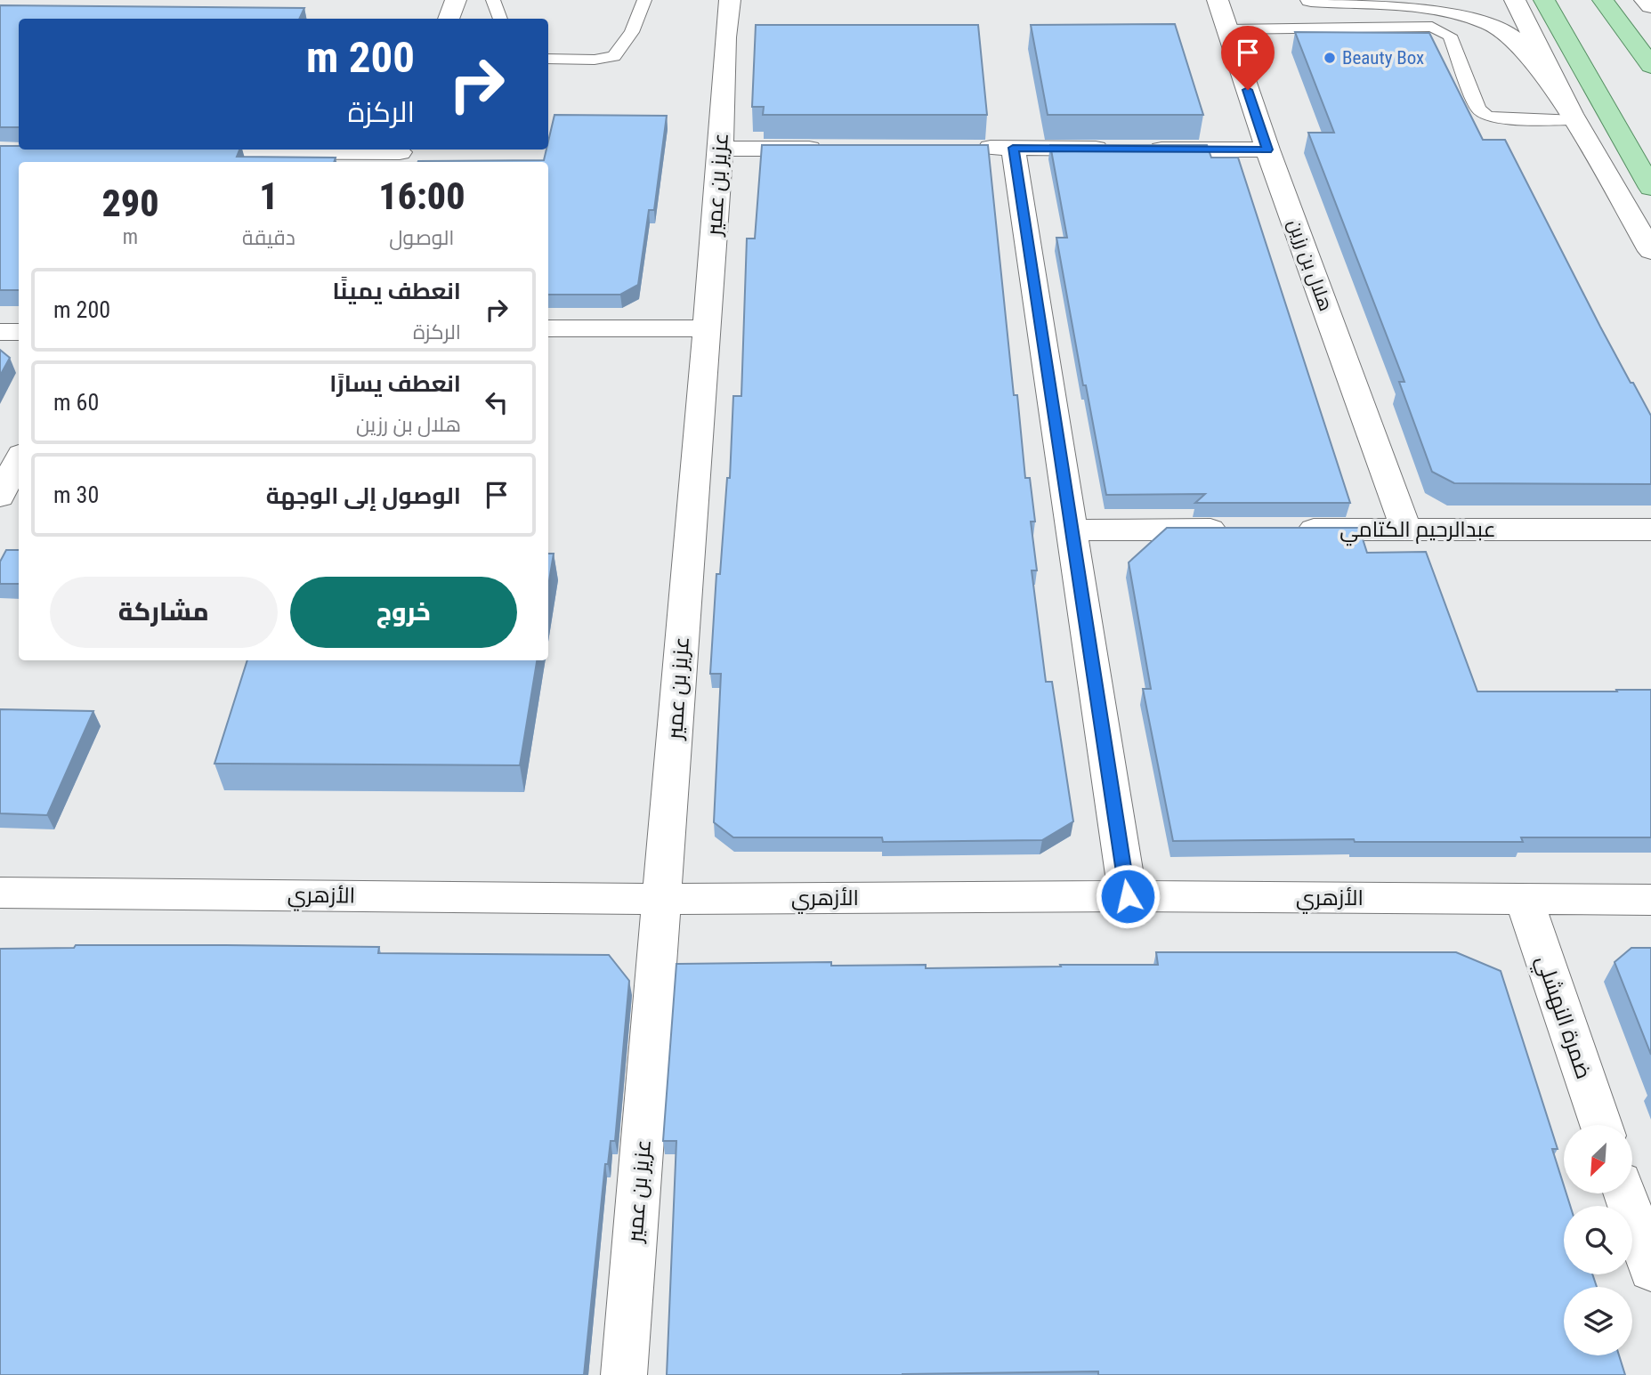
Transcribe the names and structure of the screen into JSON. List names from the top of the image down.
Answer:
{
  "streets": {
    "street": [
      "عزيز بن عمير",
      "هلال بن رزين",
      "عبدالرحيم الكتامي",
      "الأزهري",
      "ضمرة النهشلي"
    ]
  },
  "crossings": [
    ["عزيز بن عمير", "الأزهري"],
    ["هلال بن رزين", "عبدالرحيم الكتامي"],
    ["الأزهري", "ضمرة النهشلي"]
  ],
  "places": ["Beauty Box"],
  "north": "bottom left",
  "page": {
    "turn": ["200 m", "الركزة"],
    "eta": [
      "16:00",
      "الوصول",
      "1",
      "دقيقة",
      "290",
      "m"
    ],
    "list": [
      {
        "name": "انعطف يمينًا",
        "note": "الركزة",
        "value": "200 m"
      },
      {
        "name": "انعطف يسارًا",
        "note": "هلال بن رزين",
        "value": "60 m"
      },
      {
        "name": "الوصول إلى الوجهة",
        "value": "30 m"
      }
    ],
    "buttons": ["خروج", "مشاركة"]
  }
}
